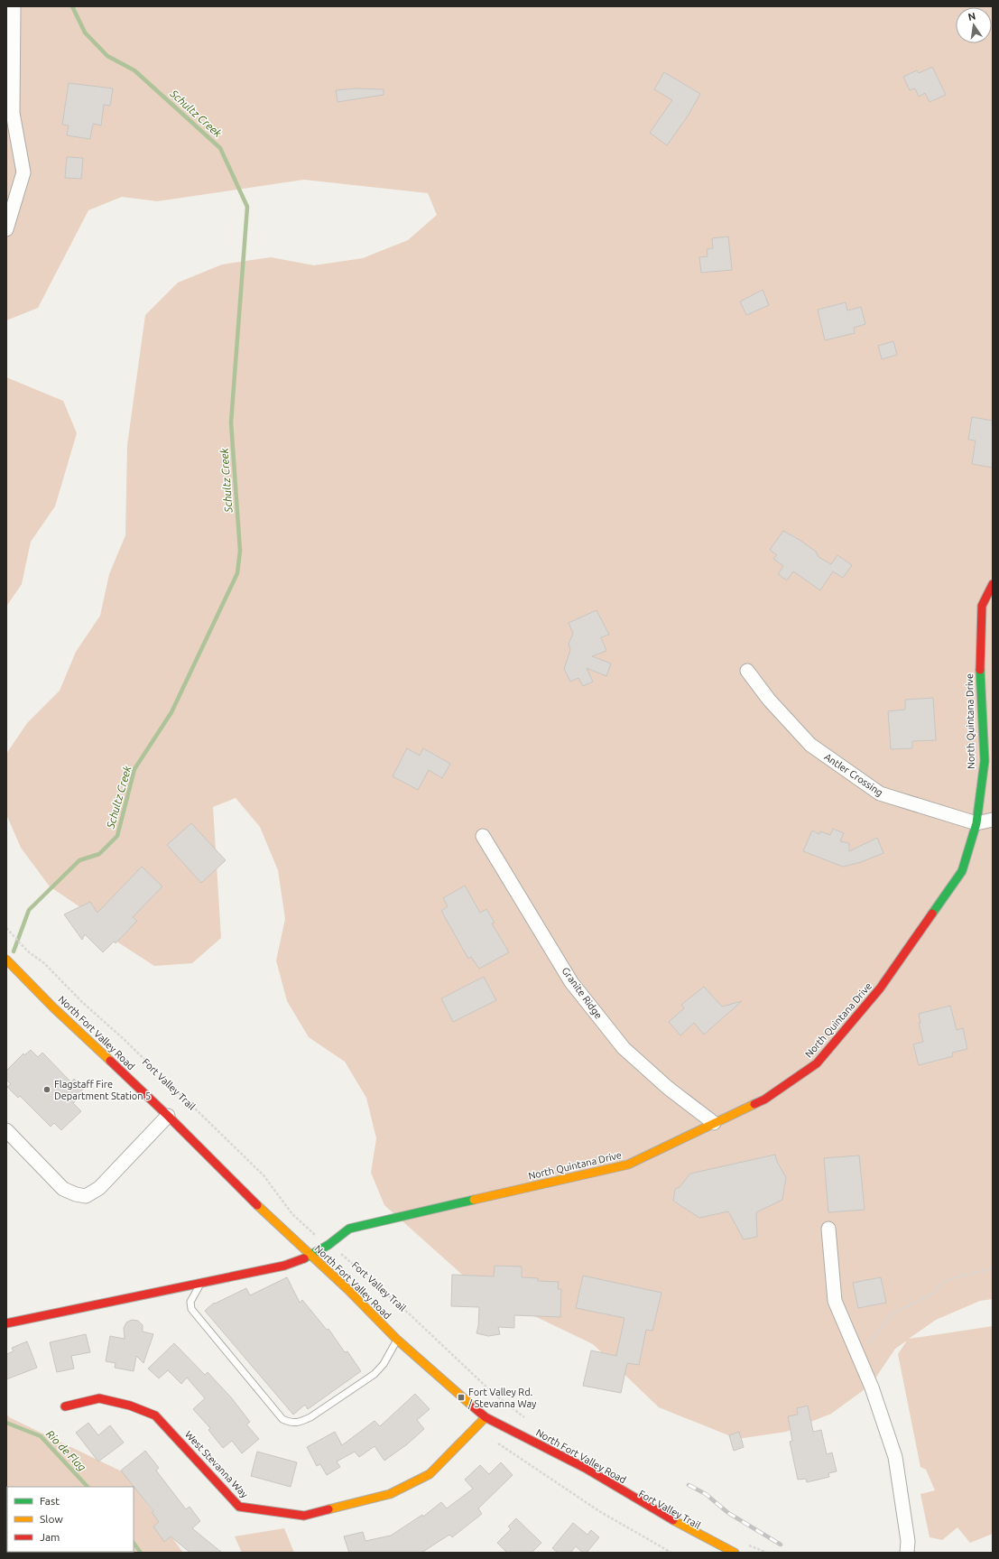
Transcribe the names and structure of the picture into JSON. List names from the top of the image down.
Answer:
{
  "streets": {
    "street": [
      "North Quintana Drive",
      "Antler Crossing",
      "Granite Ridge",
      "North Fort Valley Road",
      "West Stevanna Way"
    ],
    "path": ["Fort Valley Trail"]
  },
  "crossings": [
    ["North Quintana Drive", "Antler Crossing"],
    ["North Quintana Drive", "Granite Ridge"],
    ["North Quintana Drive", "North Fort Valley Road"],
    ["North Quintana Drive", "Fort Valley Trail"],
    ["North Fort Valley Road", "West Stevanna Way"]
  ],
  "water": ["Schultz Creek", "Rio de Flag"],
  "places": {
    "other": ["Flagstaff Fire Department Station 5"],
    "transit": ["Fort Valley Rd. / Stevanna Way"]
  },
  "legend": ["Fast", "Slow", "Jam"],
  "north": "top"
}
